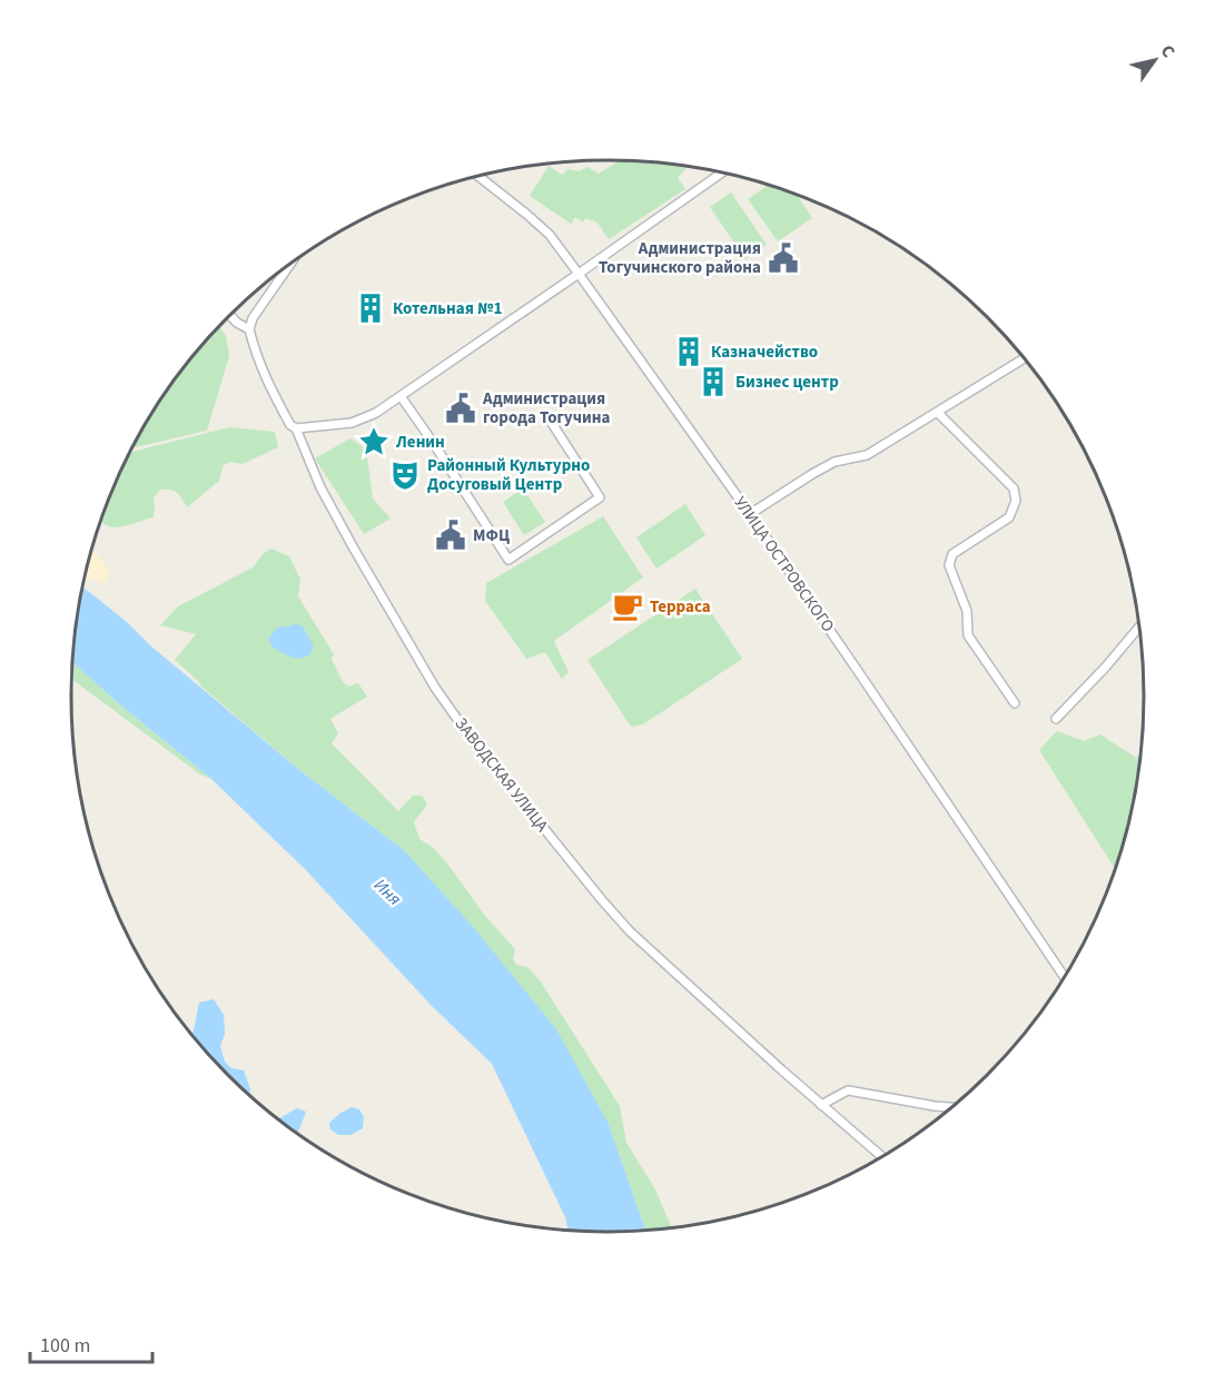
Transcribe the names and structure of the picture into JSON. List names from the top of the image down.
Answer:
{
  "streets": {
    "street": ["УЛИЦА ОСТРОВСКОГО", "ЗАВОДСКАЯ УЛИЦА"]
  },
  "water": ["Иня"],
  "places": {
    "public building": ["Администрация Тогучинского района", "Администрация города Тогучина", "МФЦ"],
    "building": ["Котельная №1", "Казначейство", "Бизнес центр"],
    "place": ["Ленин"],
    "theatre": ["Районный Культурно Досуговый Центр"],
    "cafe": ["Терраса"]
  },
  "scale_bar": "100 m",
  "north": "top right"
}
